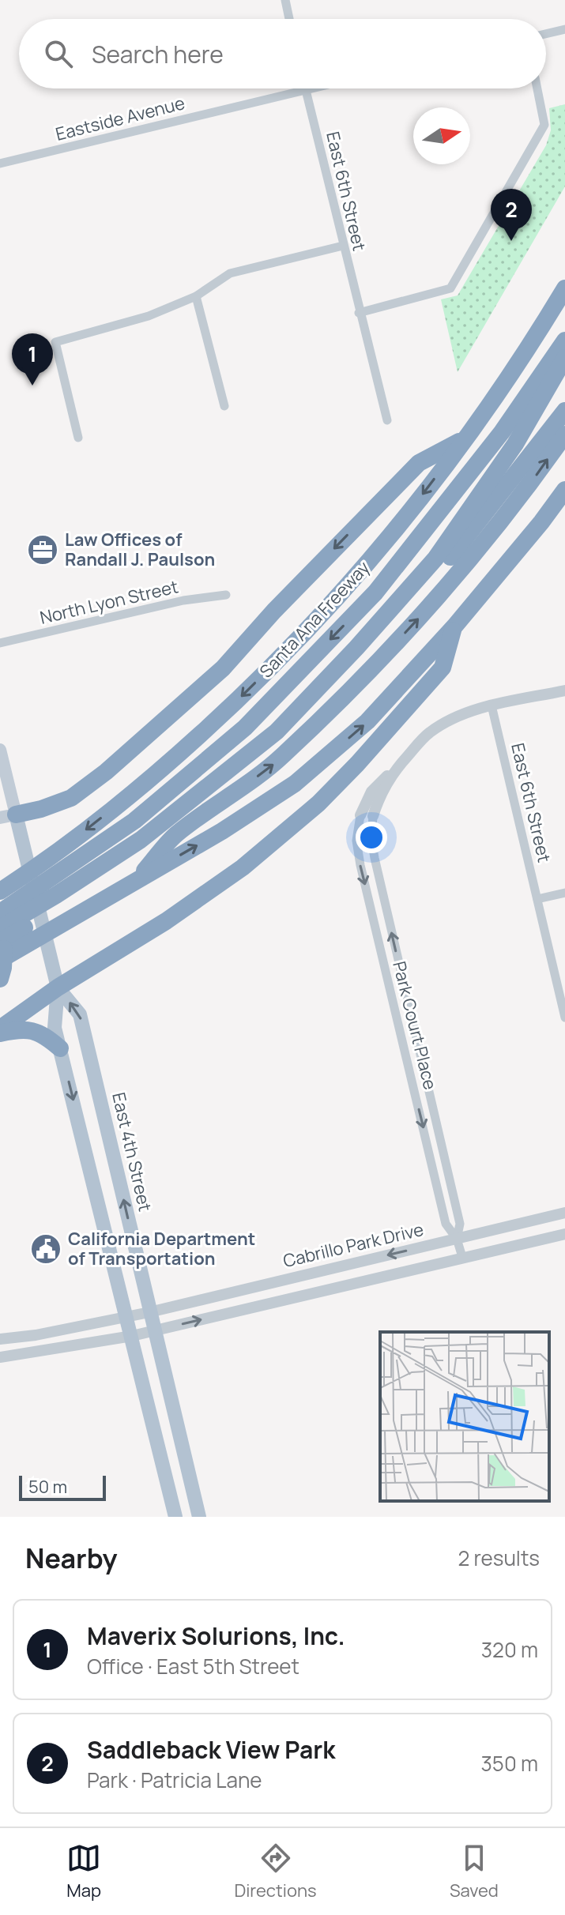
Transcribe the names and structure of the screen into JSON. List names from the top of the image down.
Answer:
{
  "streets": {
    "highway": ["Santa Ana Freeway"],
    "main road": ["East 4th Street"],
    "street": [
      "Eastside Avenue",
      "East 6th Street",
      "North Lyon Street",
      "Park Court Place",
      "Cabrillo Park Drive"
    ]
  },
  "crossings": [
    ["Eastside Avenue", "East 6th Street"],
    ["Park Court Place", "Cabrillo Park Drive"],
    ["East 4th Street", "Cabrillo Park Drive"]
  ],
  "places": {
    "office": ["Law Offices of Randall J. Paulson"],
    "public building": ["California Department of Transportation"]
  },
  "scale_bar": "50 m",
  "north": "right",
  "page": {
    "search": "Search here",
    "pins": ["2", "1"],
    "scale": "50 m",
    "heading": ["Nearby", "2 results"],
    "list": [
      {
        "mark": "1",
        "name": "Maverix Solurions, Inc.",
        "note": "Office · East 5th Street",
        "value": "320 m"
      },
      {
        "mark": "2",
        "name": "Saddleback View Park",
        "note": "Park · Patricia Lane",
        "value": "350 m"
      }
    ],
    "nav": ["Map", "Directions", "Saved"]
  }
}
